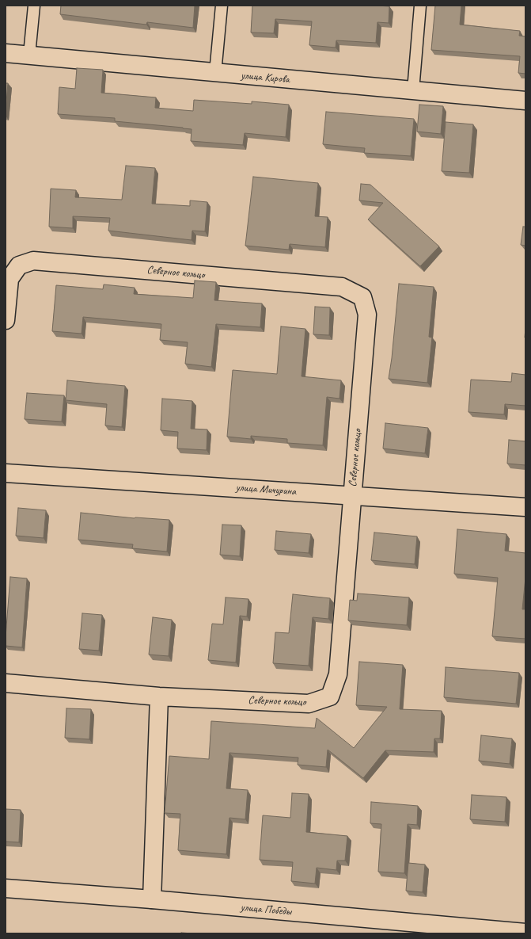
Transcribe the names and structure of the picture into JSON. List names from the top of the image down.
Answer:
{
  "streets": {
    "street": [
      "улица Кирова",
      "Северное кольцо",
      "улица Мичурина",
      "улица Победы"
    ]
  },
  "crossings": [
    ["Северное кольцо", "улица Мичурина"]
  ]
}
